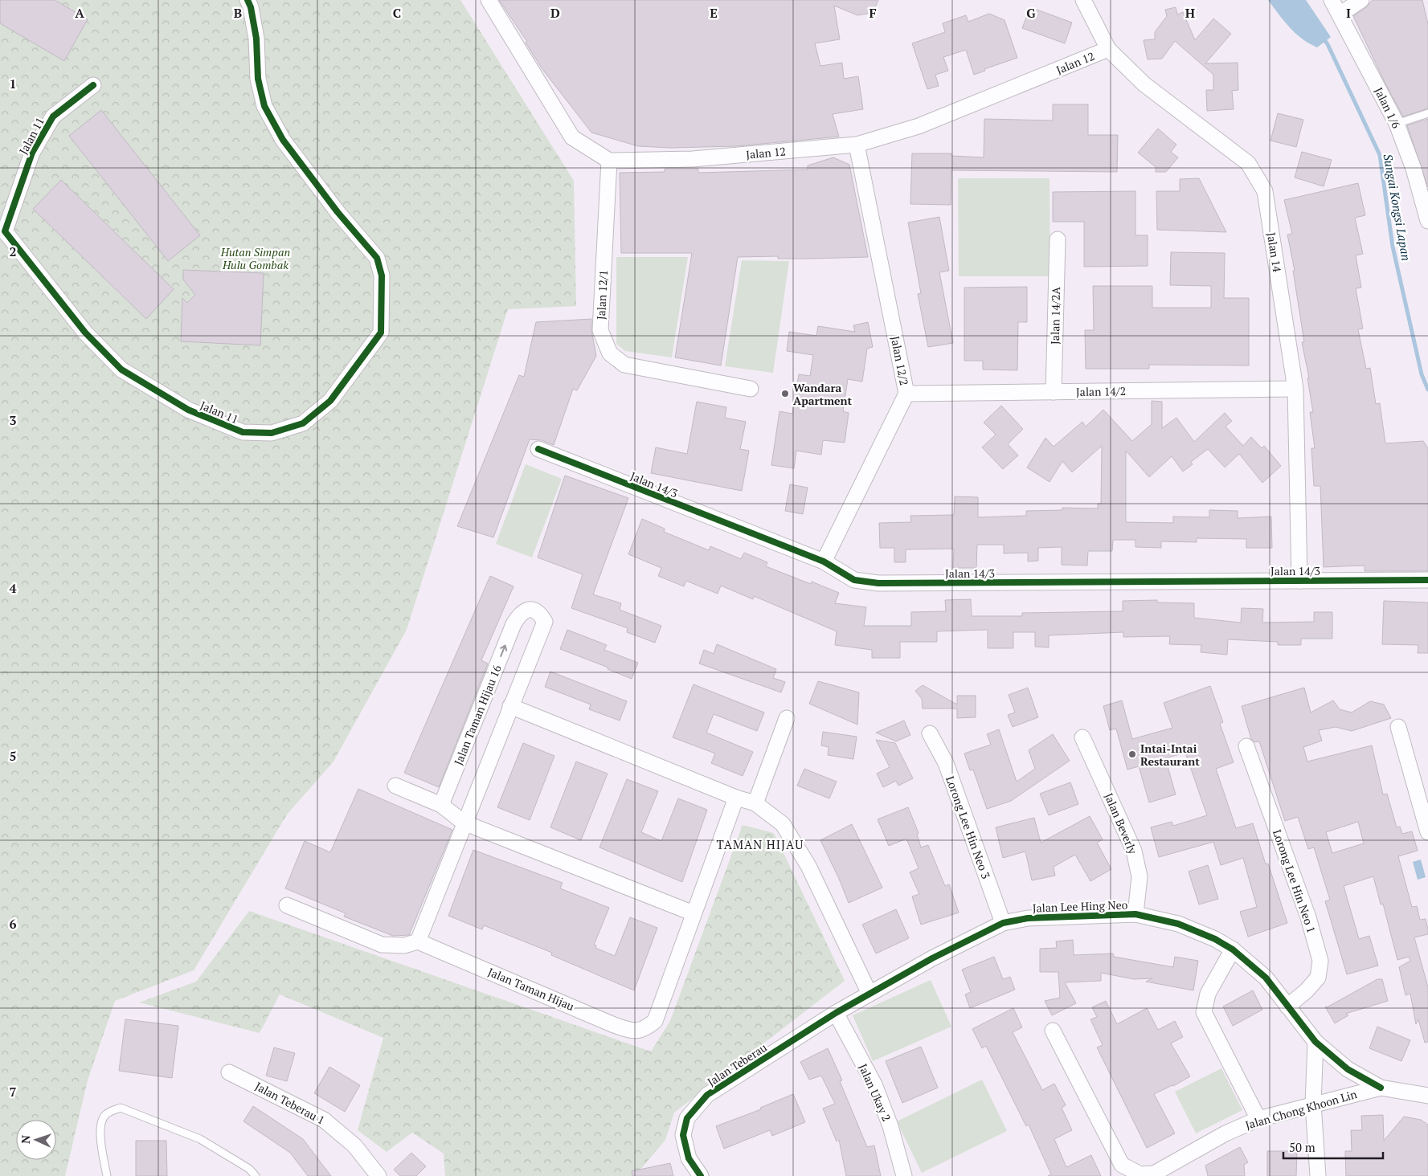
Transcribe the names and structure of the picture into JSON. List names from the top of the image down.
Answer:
{
  "streets": {
    "street": [
      "Jalan 12",
      "Jalan 1/6",
      "Jalan 11",
      "Jalan 14",
      "Jalan 12/1",
      "Jalan 14/2A",
      "Jalan 12/2",
      "Jalan 14/2",
      "Jalan 14/3",
      "Jalan Taman Hijau 16",
      "Jalan Beverly",
      "Lorong Lee Hin Neo 3",
      "Lorong Lee Hin Neo 1",
      "Jalan Lee Hing Neo",
      "Jalan Taman Hijau",
      "Jalan Teberau",
      "Jalan Ukay 2",
      "Jalan Teberau 1",
      "Jalan Chong Khoon Lin"
    ]
  },
  "crossings": [
    ["Jalan 12", "Jalan 14"],
    ["Jalan 12", "Jalan 12/1"],
    ["Jalan 12", "Jalan 12/2"],
    ["Jalan 14", "Jalan 14/2"],
    ["Jalan 14", "Jalan 14/3"],
    ["Jalan 14/2A", "Jalan 14/2"],
    ["Jalan 12/2", "Jalan 14/2"],
    ["Jalan 12/2", "Jalan 14/3"],
    ["Jalan Beverly", "Jalan Lee Hing Neo"],
    ["Lorong Lee Hin Neo 3", "Jalan Lee Hing Neo"],
    ["Lorong Lee Hin Neo 1", "Jalan Lee Hing Neo"],
    ["Jalan Lee Hing Neo", "Jalan Teberau"],
    ["Jalan Lee Hing Neo", "Jalan Ukay 2"],
    ["Jalan Lee Hing Neo", "Jalan Chong Khoon Lin"],
    ["Jalan Teberau", "Jalan Ukay 2"]
  ],
  "districts": ["TAMAN HIJAU"],
  "water": ["Sungai Kongsi Lapan"],
  "parks": ["Hutan Simpan Hulu Gombak"],
  "places": ["Wandara Apartment", "Intai-Intai Restaurant"],
  "scale_bar": "50 m",
  "north": "left",
  "grid": {
    "columns": [
      "A",
      "B",
      "C",
      "D",
      "E",
      "F",
      "G",
      "H",
      "I"
    ],
    "rows": [
      "1",
      "2",
      "3",
      "4",
      "5",
      "6",
      "7"
    ]
  }
}
